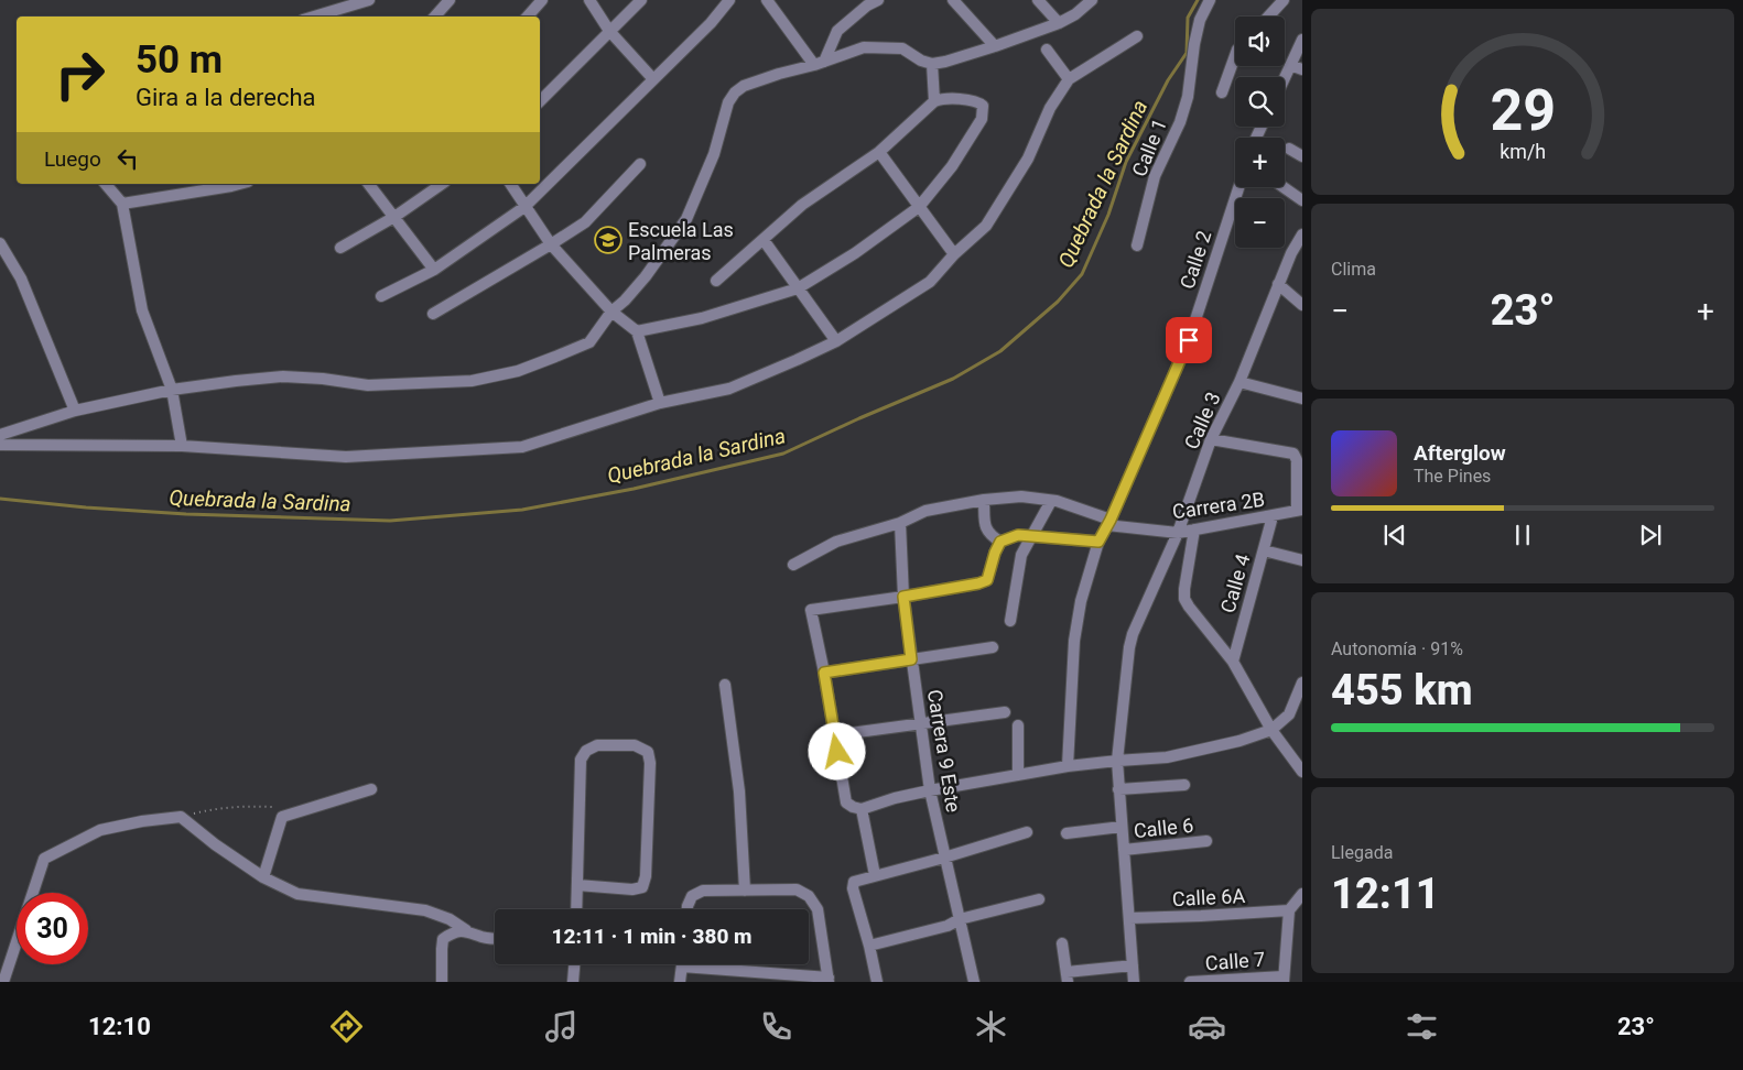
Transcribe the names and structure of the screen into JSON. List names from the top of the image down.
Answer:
{
  "streets": {
    "street": [
      "Calle 1",
      "Calle 2",
      "Calle 3",
      "Carrera 2B",
      "Calle 4",
      "Carrera 9 Este",
      "Calle 6",
      "Calle 6A",
      "Calle 7"
    ]
  },
  "crossings": [
    ["Calle 2", "Carrera 2B"],
    ["Calle 3", "Carrera 2B"],
    ["Calle 3", "Calle 6"],
    ["Calle 3", "Calle 6A"],
    ["Carrera 2B", "Calle 4"],
    ["Carrera 2B", "Carrera 9 Este"]
  ],
  "water": ["Quebrada la Sardina"],
  "places": {
    "school or university": ["Escuela Las Palmeras"]
  },
  "page": {
    "map_buttons": ["+", "−"],
    "turn": ["50 m", "Gira a la derecha"],
    "then": "Luego",
    "tile": [
      "Clima",
      ["Autonomía · 91%", "455 km"],
      ["Llegada", "12:11"]
    ],
    "heat": ["−", "23°", "+"],
    "song": ["Afterglow", "The Pines"],
    "limit": "30",
    "trip": "12:11 · 1 min · 380 m",
    "tabs": ["12:10", "23°"],
    "gauge": ["29", "km/h"]
  }
}
